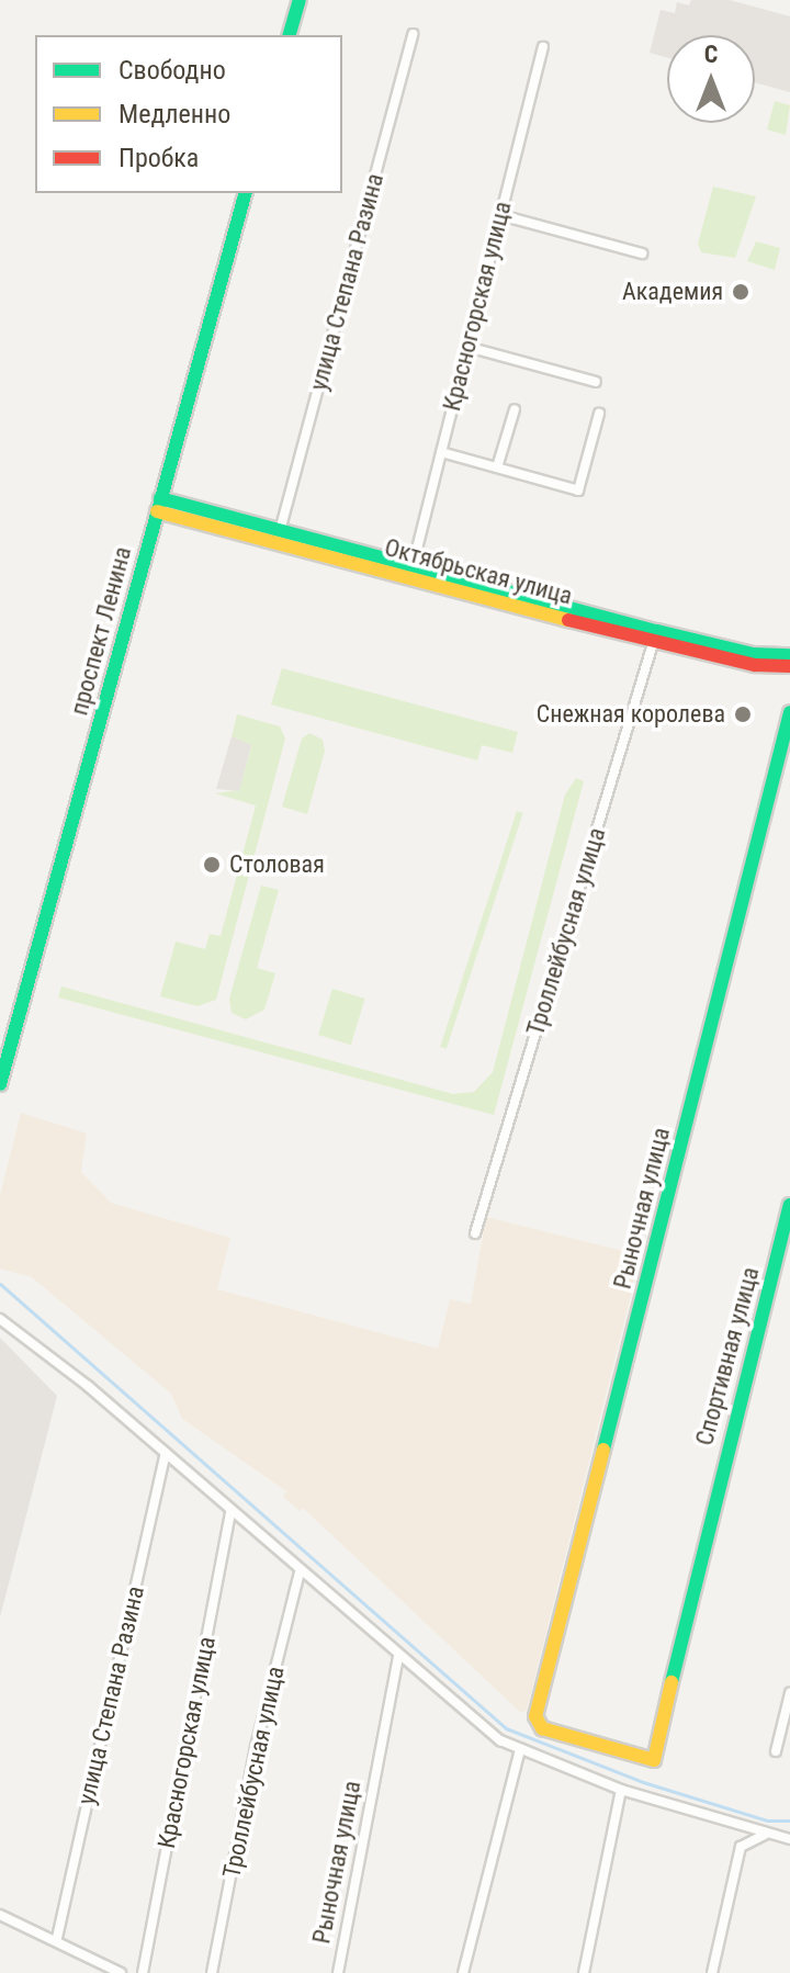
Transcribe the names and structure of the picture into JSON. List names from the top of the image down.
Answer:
{
  "streets": {
    "main road": [
      "Октябрьская улица",
      "проспект Ленина",
      "Рыночная улица",
      "Спортивная улица"
    ],
    "street": ["улица Степана Разина", "Красногорская улица", "Троллейбусная улица"]
  },
  "crossings": [
    ["улица Степана Разина", "Октябрьская улица"],
    ["Красногорская улица", "Октябрьская улица"],
    ["Октябрьская улица", "проспект Ленина"],
    ["Октябрьская улица", "Троллейбусная улица"],
    ["Рыночная улица", "Спортивная улица"]
  ],
  "places": ["Академия", "Снежная королева", "Столовая"],
  "legend": ["Свободно", "Медленно", "Пробка"],
  "north": "top"
}
